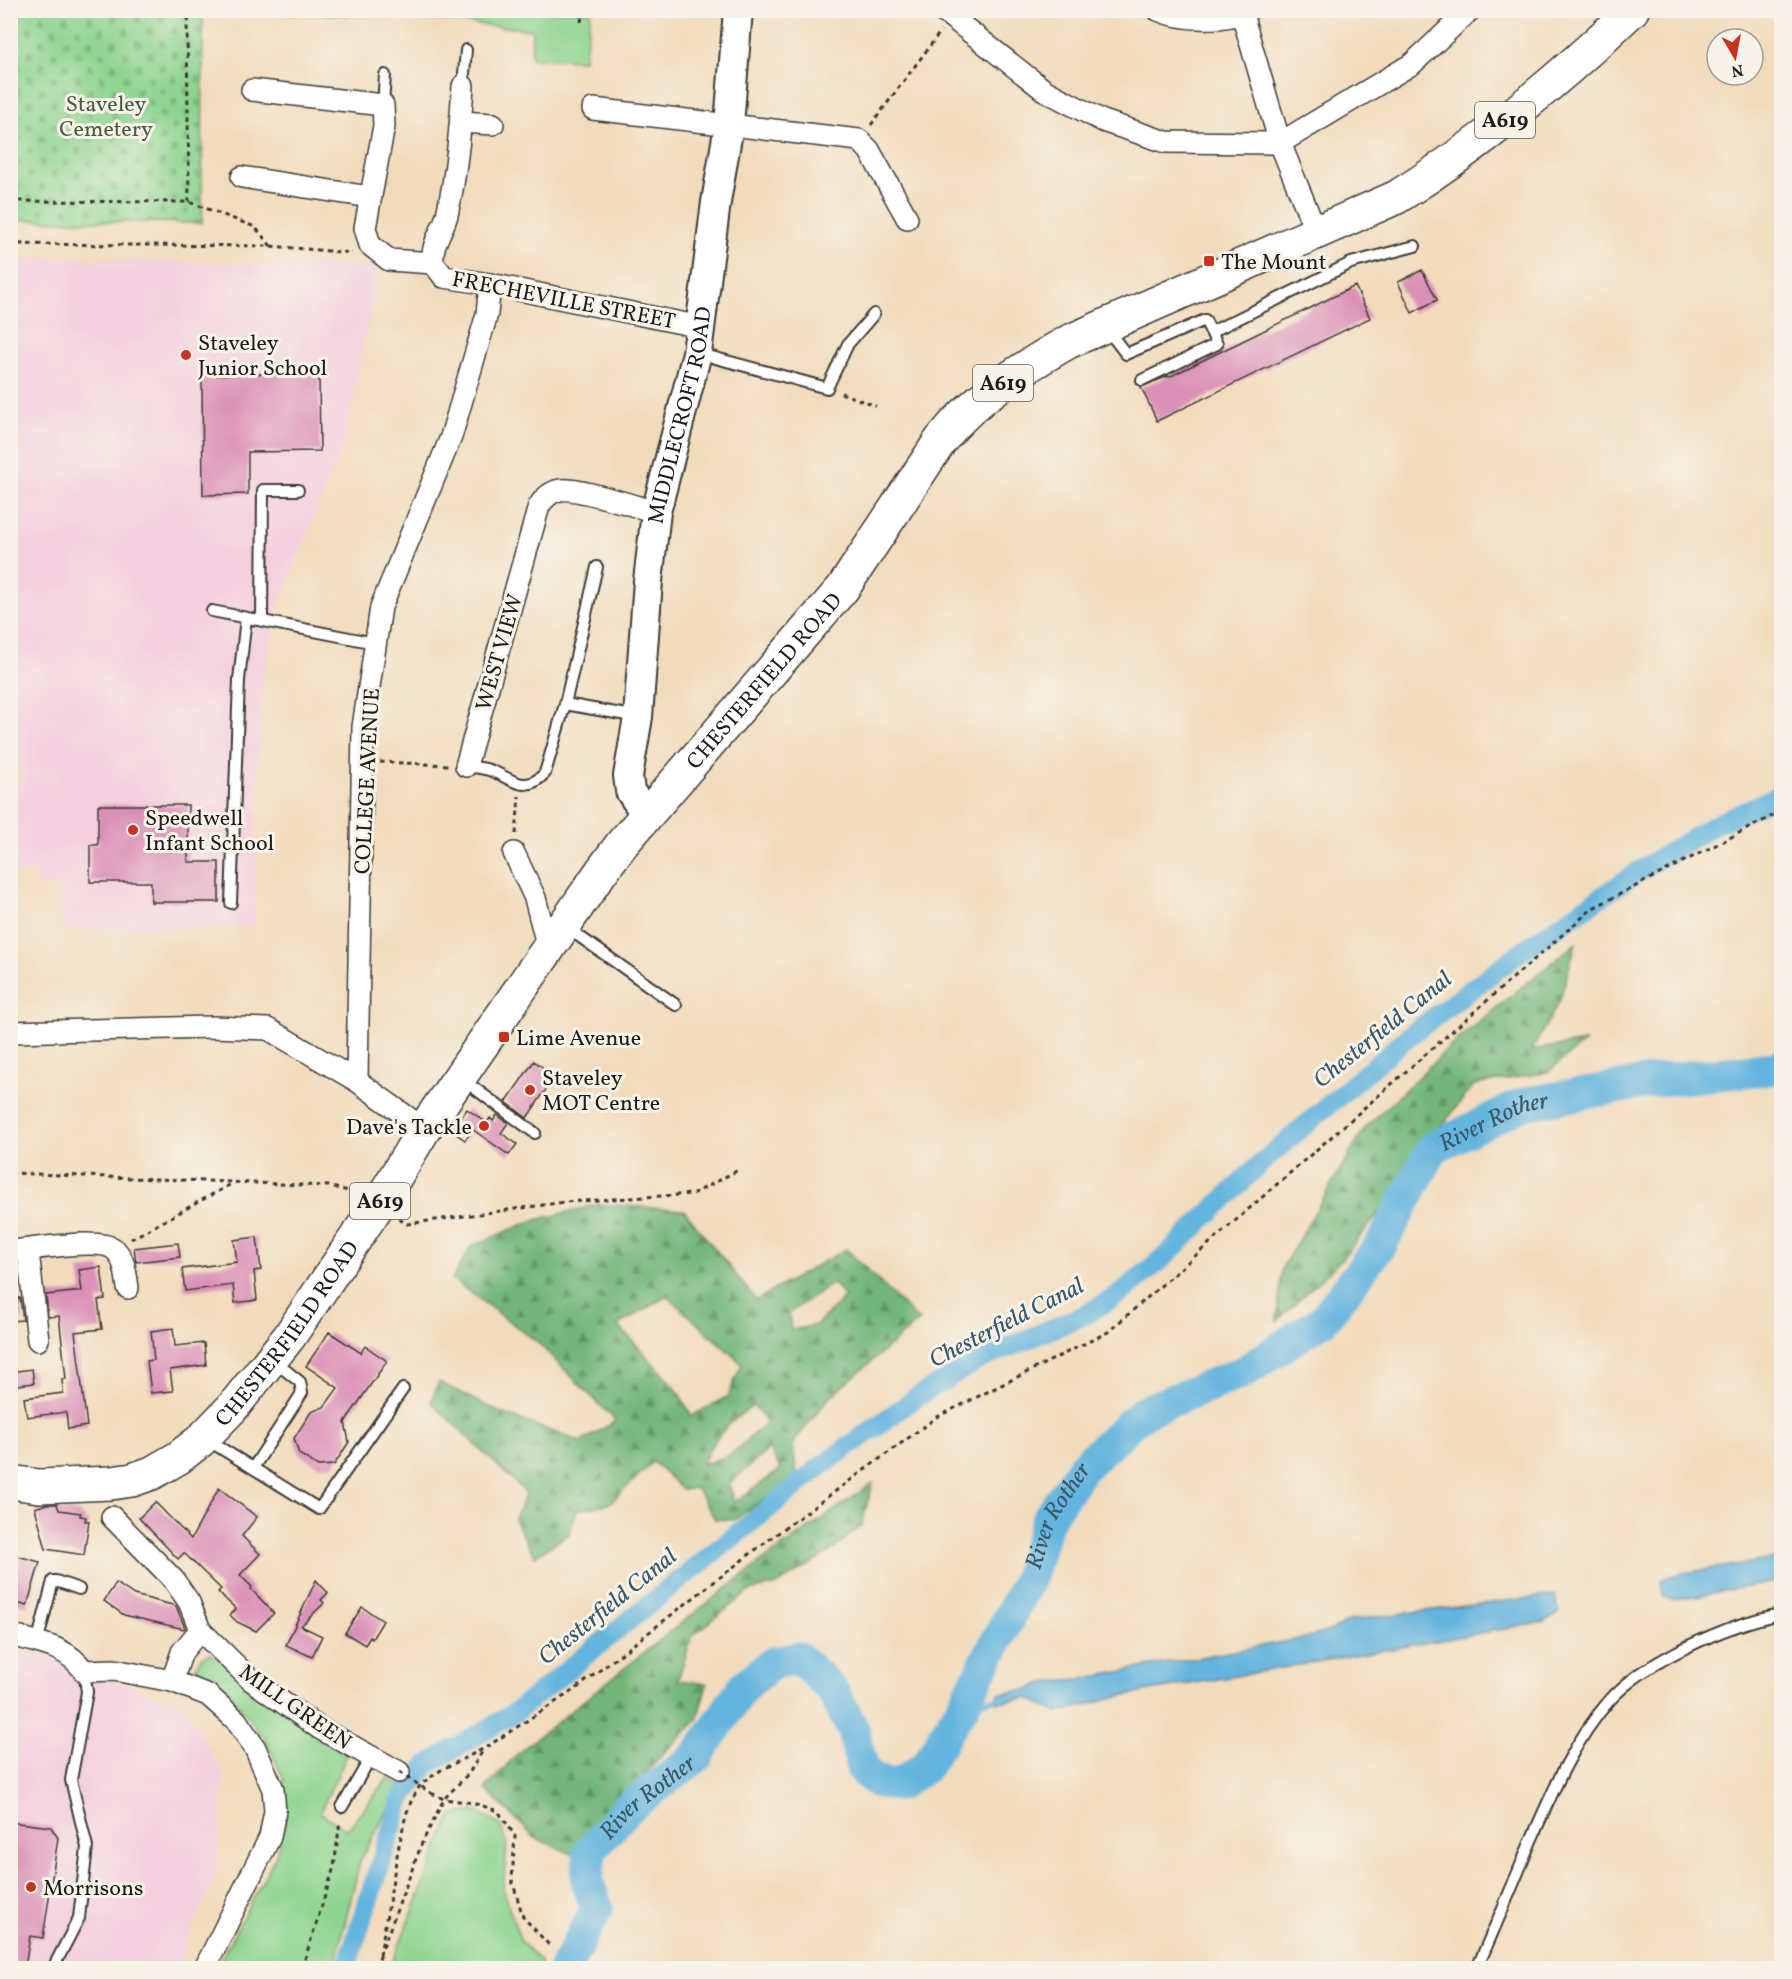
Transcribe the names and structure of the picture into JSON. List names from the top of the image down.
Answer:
{
  "streets": {
    "highway": ["A619", "CHESTERFIELD ROAD"],
    "street": [
      "FRECHEVILLE STREET",
      "MIDDLECROFT ROAD",
      "WEST VIEW",
      "COLLEGE AVENUE",
      "MILL GREEN"
    ]
  },
  "crossings": [
    ["FRECHEVILLE STREET", "MIDDLECROFT ROAD"],
    ["FRECHEVILLE STREET", "COLLEGE AVENUE"],
    ["MIDDLECROFT ROAD", "WEST VIEW"],
    ["MIDDLECROFT ROAD", "CHESTERFIELD ROAD"]
  ],
  "water": ["Chesterfield Canal", "River Rother"],
  "parks": ["Staveley Cemetery"],
  "places": {
    "transit": ["The Mount", "Lime Avenue"],
    "other": [
      "Staveley Junior School",
      "Speedwell Infant School",
      "Staveley MOT Centre",
      "Dave's Tackle",
      "Morrisons"
    ]
  },
  "north": "bottom"
}
